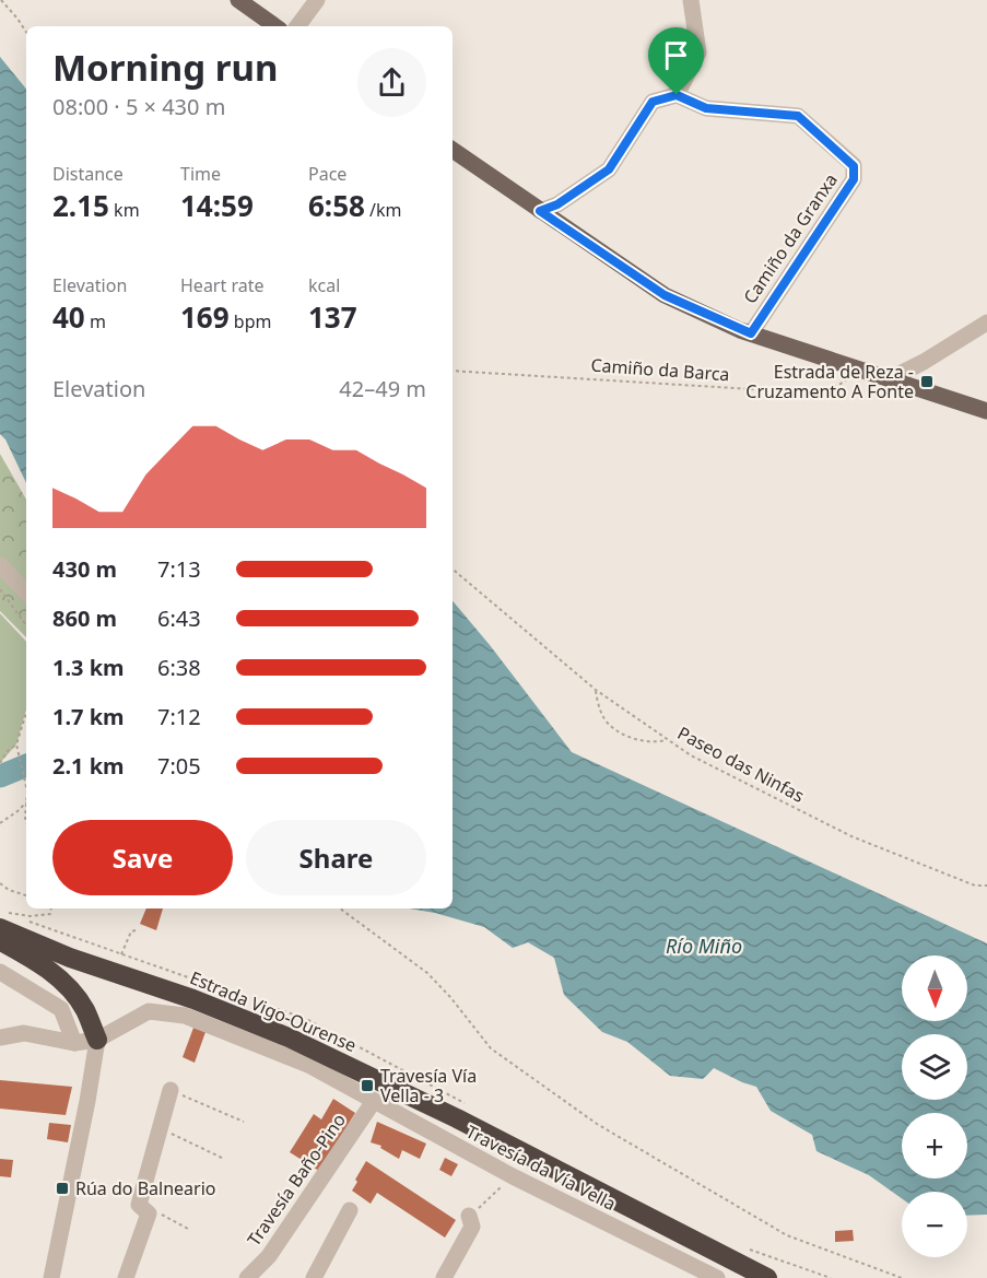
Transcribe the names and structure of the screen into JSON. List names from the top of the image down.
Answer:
{
  "streets": {
    "highway": ["Estrada Vigo-Ourense"],
    "street": ["Camiño da Granxa", "Travesía da Vía Vella", "Travesía Baño-Pino"],
    "path": ["Camiño da Barca", "Paseo das Ninfas"]
  },
  "crossings": [
    ["Travesía da Vía Vella", "Travesía Baño-Pino"]
  ],
  "water": ["Río Miño"],
  "places": {
    "transit": ["Estrada de Reza - Cruzamento A Fonte", "Travesía Vía Vella - 3", "Rúa do Balneario"]
  },
  "north": "bottom",
  "page": {
    "heading": ["Morning run", "08:00 · 5 × 430 m"],
    "stats": [
      ["Distance", "2.15 km"],
      ["Time", "14:59"],
      ["Pace", "6:58 /km"],
      ["Elevation", "40 m"],
      ["Heart rate", "169 bpm"],
      ["kcal", "137"]
    ],
    "chart": ["Elevation", "42–49 m"],
    "list": [
      {
        "name": "430 m",
        "note": "7:13"
      },
      {
        "name": "860 m",
        "note": "6:43"
      },
      {
        "name": "1.3 km",
        "note": "6:38"
      },
      {
        "name": "1.7 km",
        "note": "7:12"
      },
      {
        "name": "2.1 km",
        "note": "7:05"
      }
    ],
    "buttons": ["Save", "Share"],
    "map_buttons": ["+", "−"]
  }
}
